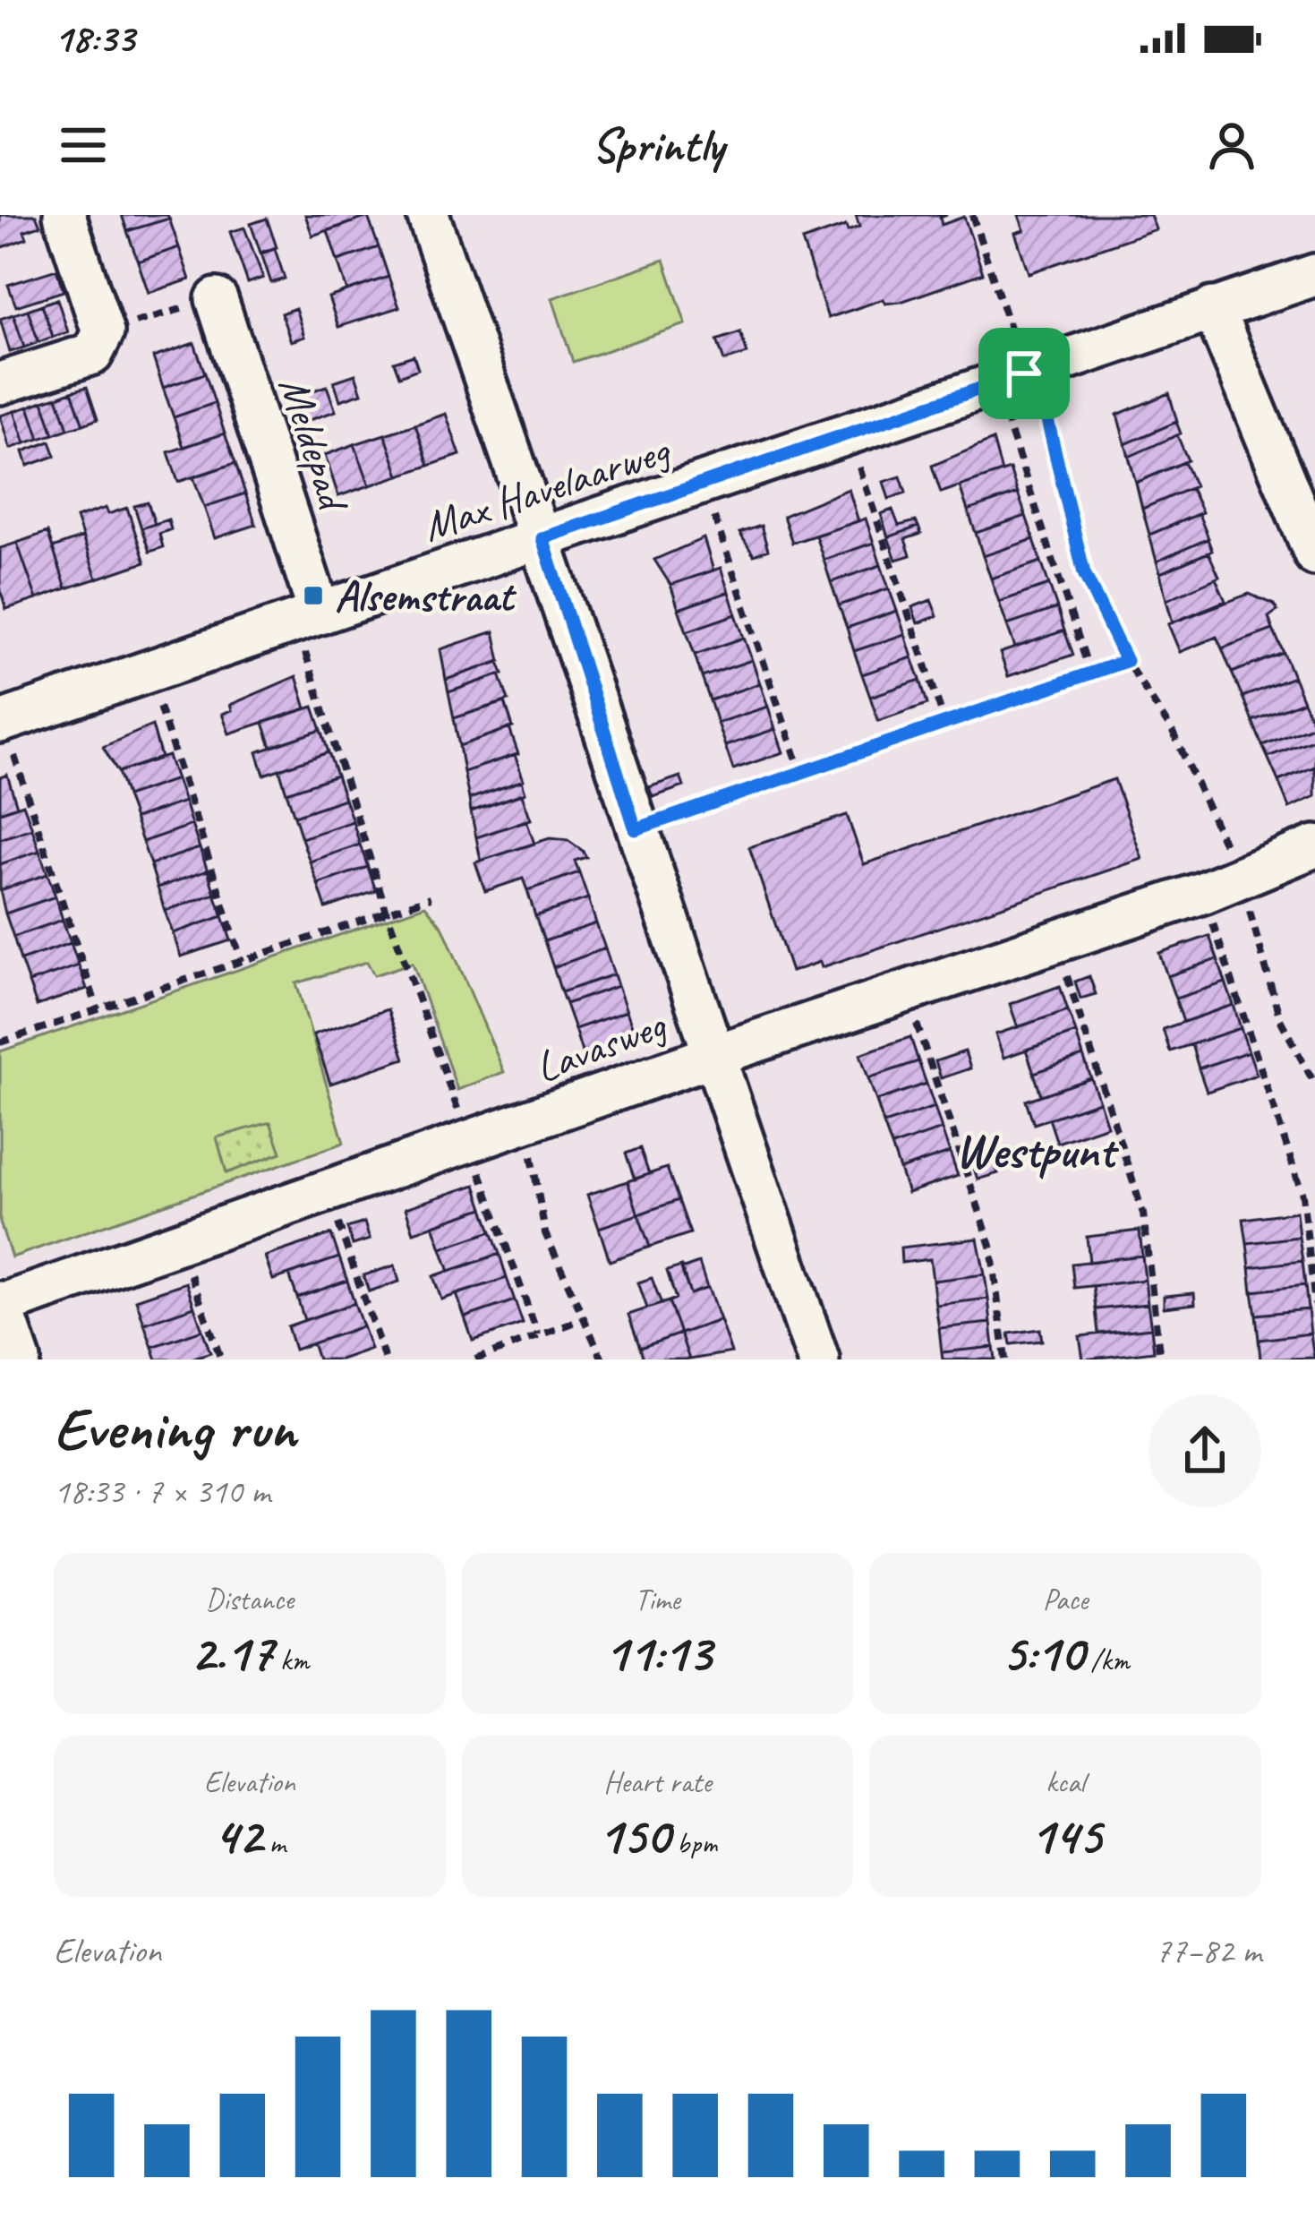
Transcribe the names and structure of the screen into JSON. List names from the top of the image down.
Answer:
{
  "streets": {
    "street": ["Meldepad", "Max Havelaarweg", "Lavasweg"]
  },
  "crossings": [
    ["Meldepad", "Max Havelaarweg"]
  ],
  "districts": ["Westpunt"],
  "places": {
    "transit": ["Alsemstraat"]
  },
  "page": {
    "status": "18:33",
    "header": "Sprintly",
    "heading": ["Evening run", "18:33 · 7 × 310 m"],
    "stats": [
      ["Distance", "2.17 km"],
      ["Time", "11:13"],
      ["Pace", "5:10 /km"],
      ["Elevation", "42 m"],
      ["Heart rate", "150 bpm"],
      ["kcal", "145"]
    ],
    "chart": ["Elevation", "77–82 m"]
  }
}
